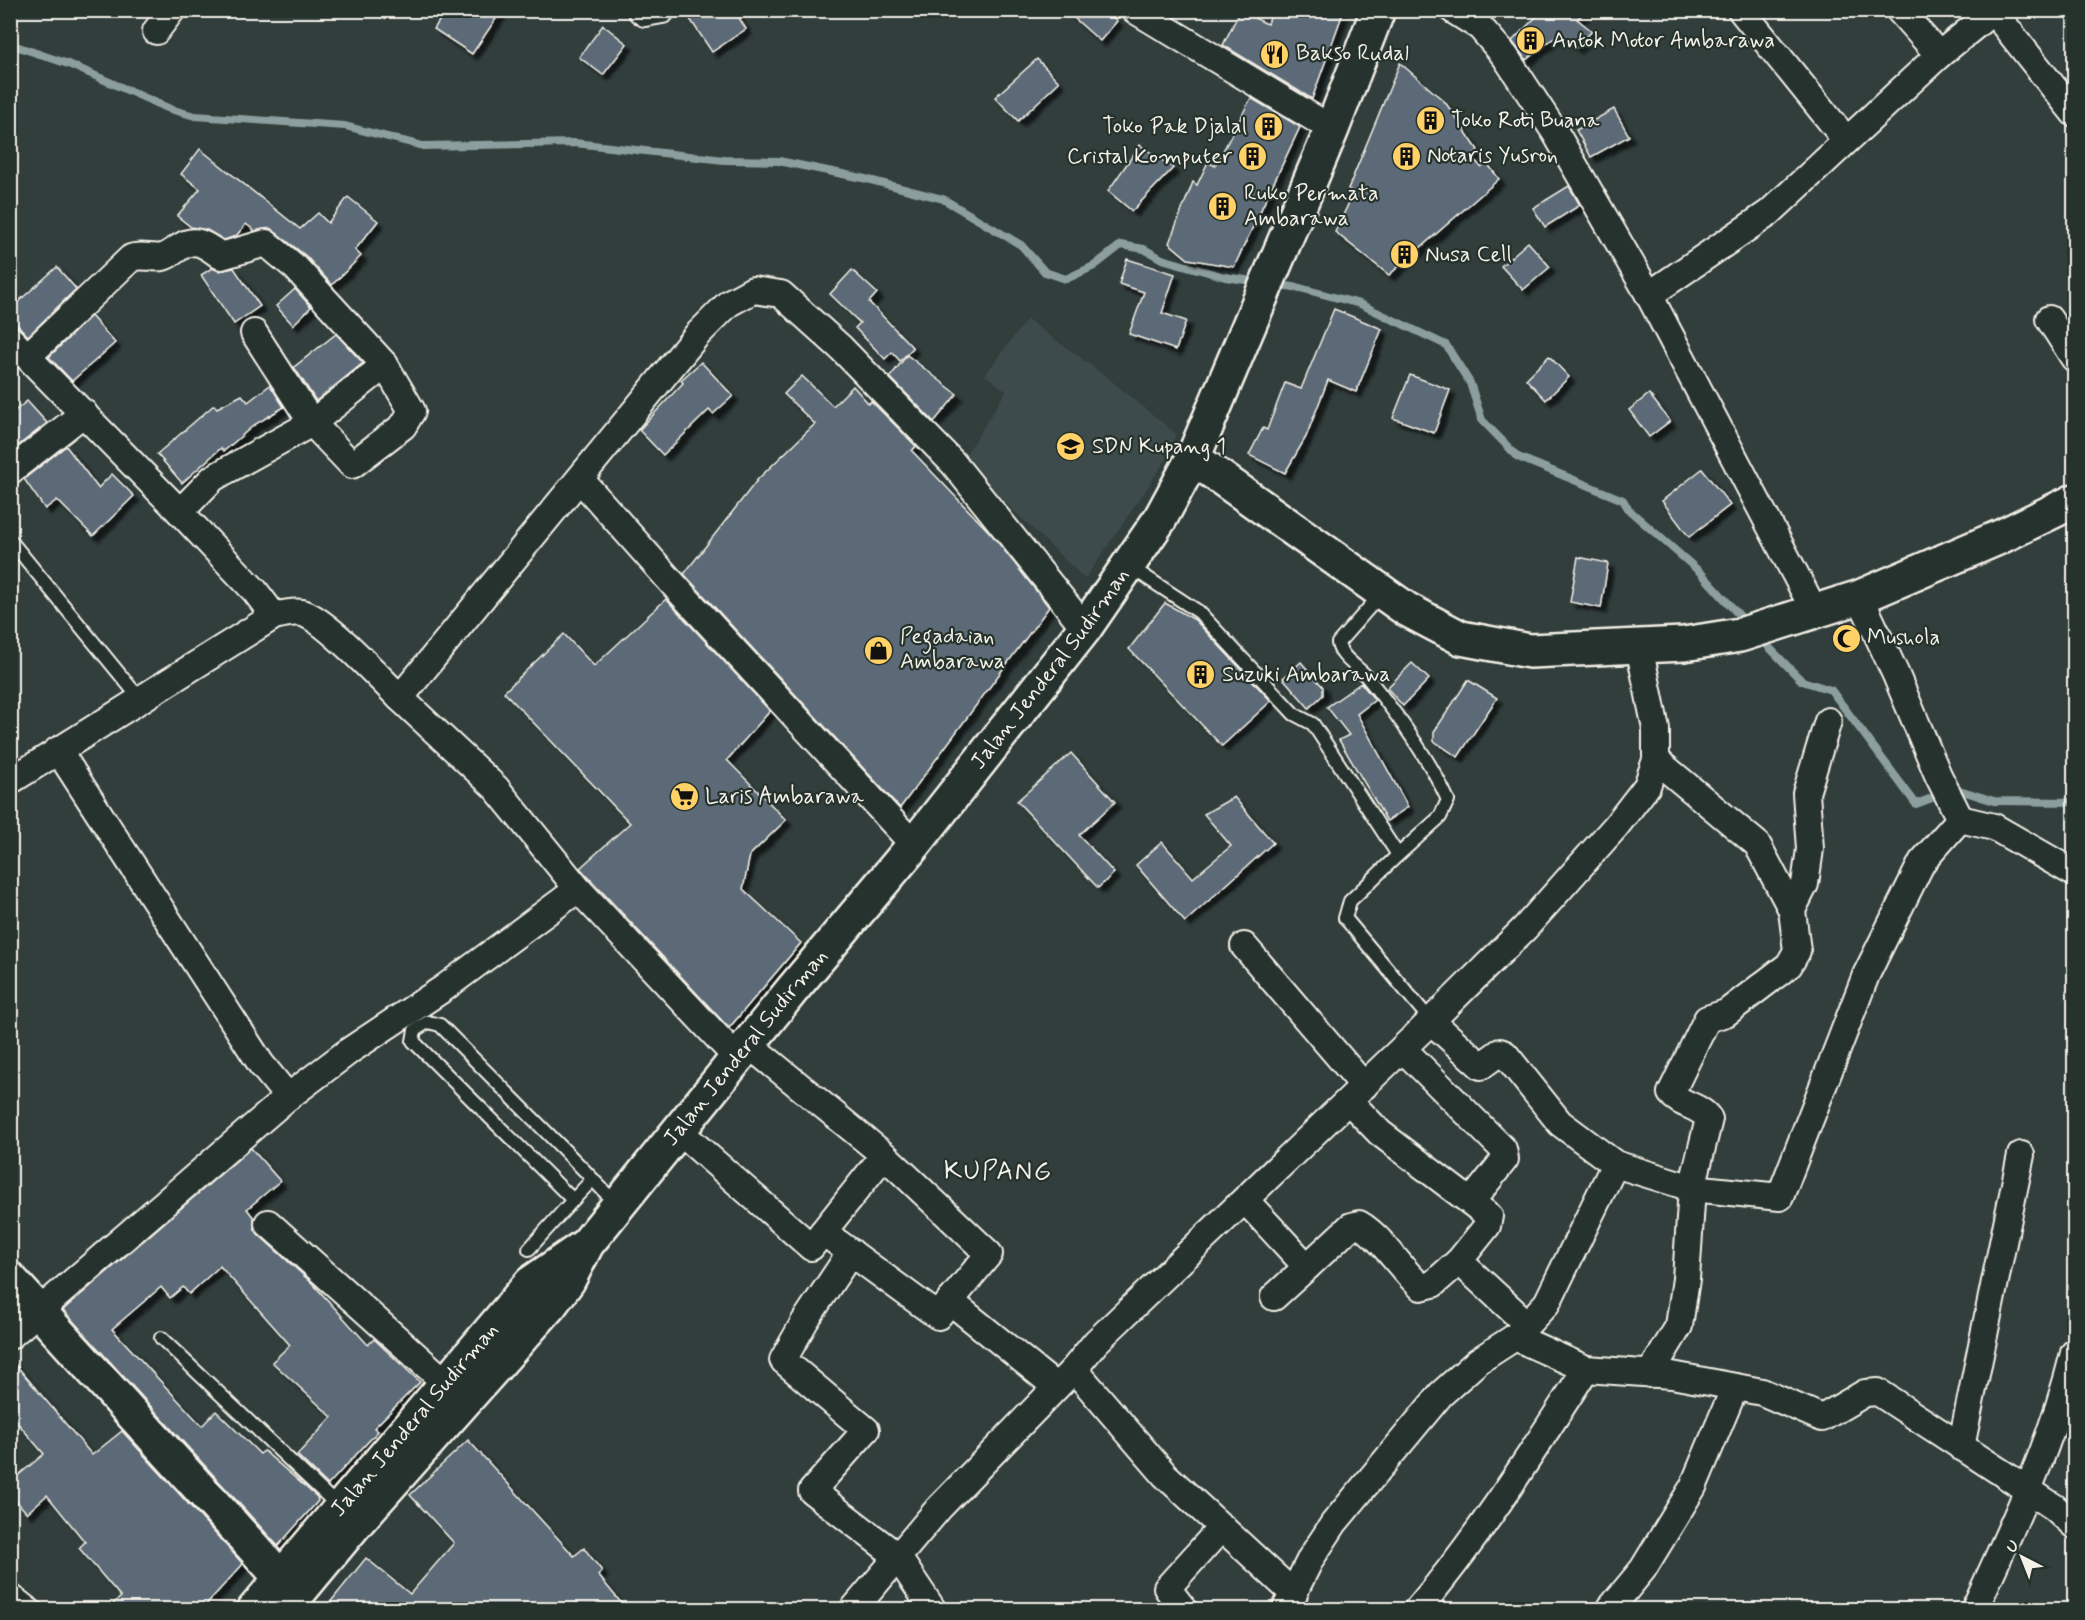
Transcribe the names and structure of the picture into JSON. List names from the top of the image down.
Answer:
{
  "streets": {
    "main road": ["Jalan Jenderal Sudirman"]
  },
  "districts": ["KUPANG"],
  "places": {
    "building": [
      "Antok Motor Ambarawa",
      "Toko Roti Buana",
      "Toko Pak Djalal",
      "Notaris Yusron",
      "Cristal Komputer",
      "Ruko Permata Ambarawa",
      "Nusa Cell",
      "Suzuki Ambarawa"
    ],
    "restaurant": ["Bakso Rudal"],
    "school or university": ["SDN Kupang 1"],
    "mosque": ["Mushola"],
    "shop": ["Pegadaian Ambarawa"],
    "supermarket": ["Laris Ambarawa"]
  },
  "north": "top left"
}
